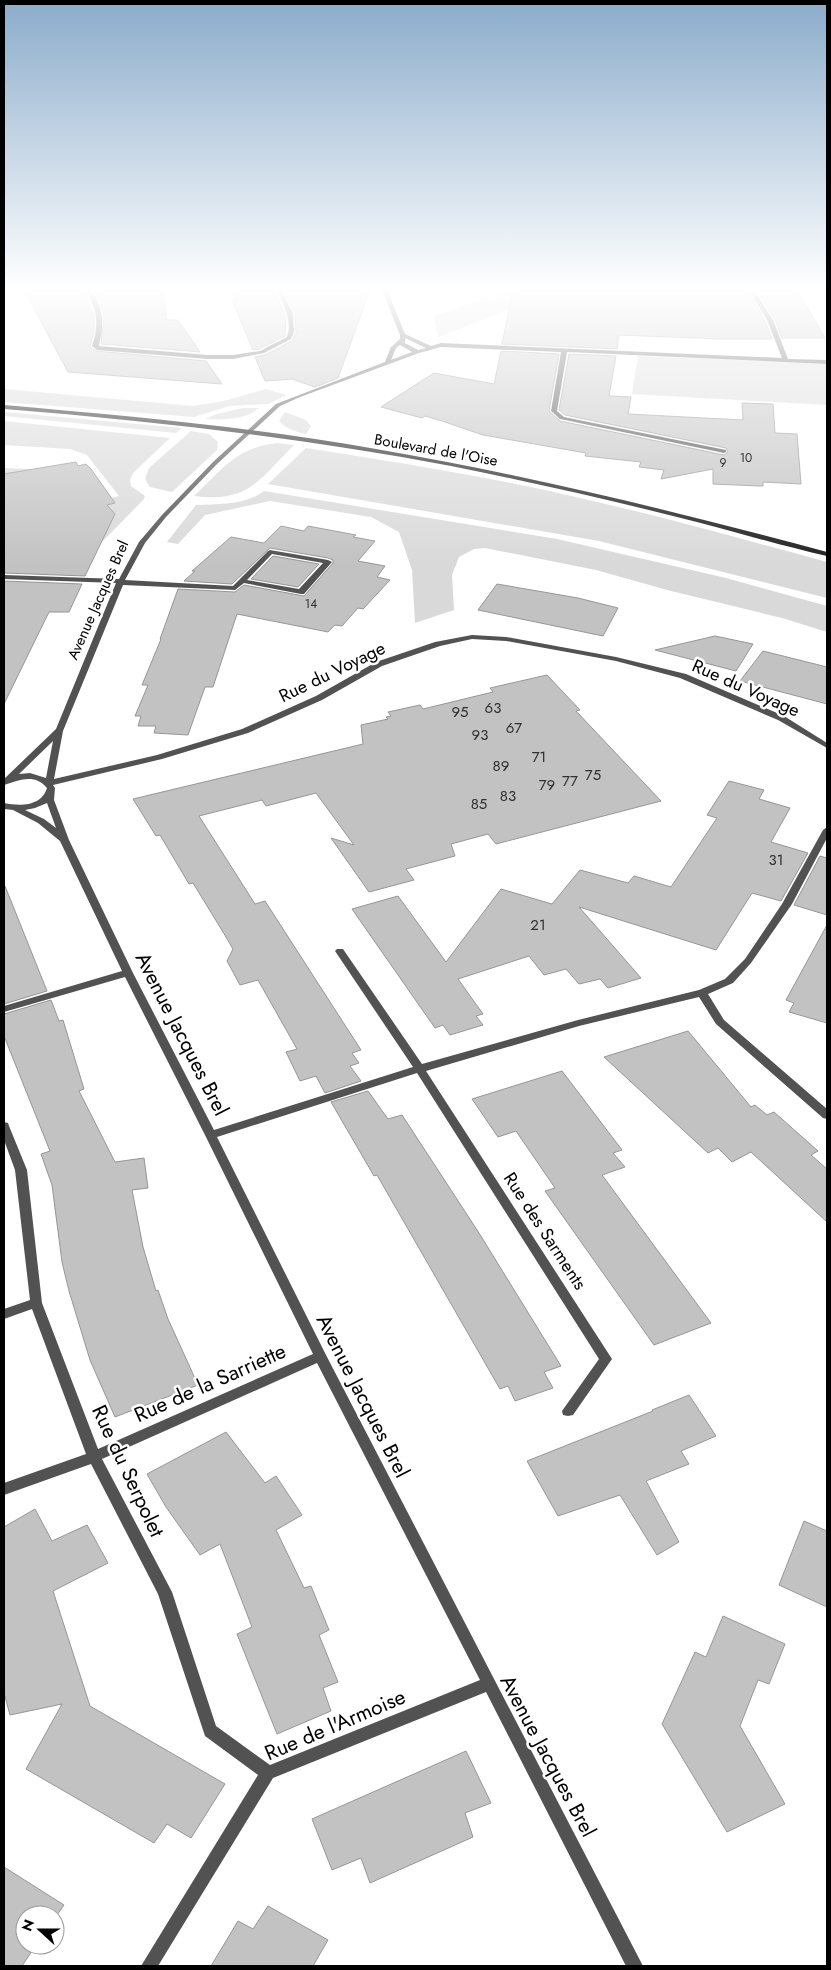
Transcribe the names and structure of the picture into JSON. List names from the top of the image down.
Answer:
{
  "streets": {
    "main road": ["Boulevard de l'Oise"],
    "street": [
      "Avenue Jacques Brel",
      "Rue du Voyage",
      "Rue des Sarments",
      "Rue de la Sarriette",
      "Rue du Serpolet",
      "Rue de l'Armoise"
    ]
  },
  "crossings": [
    ["Boulevard de l'Oise", "Avenue Jacques Brel"],
    ["Avenue Jacques Brel", "Rue du Voyage"],
    ["Avenue Jacques Brel", "Rue de la Sarriette"],
    ["Avenue Jacques Brel", "Rue de l'Armoise"],
    ["Rue de la Sarriette", "Rue du Serpolet"],
    ["Rue du Serpolet", "Rue de l'Armoise"]
  ],
  "house_numbers": [
    "10",
    "9",
    "14",
    "63",
    "95",
    "67",
    "93",
    "71",
    "89",
    "75",
    "77",
    "79",
    "83",
    "85",
    "31",
    "21"
  ],
  "north": "left"
}
